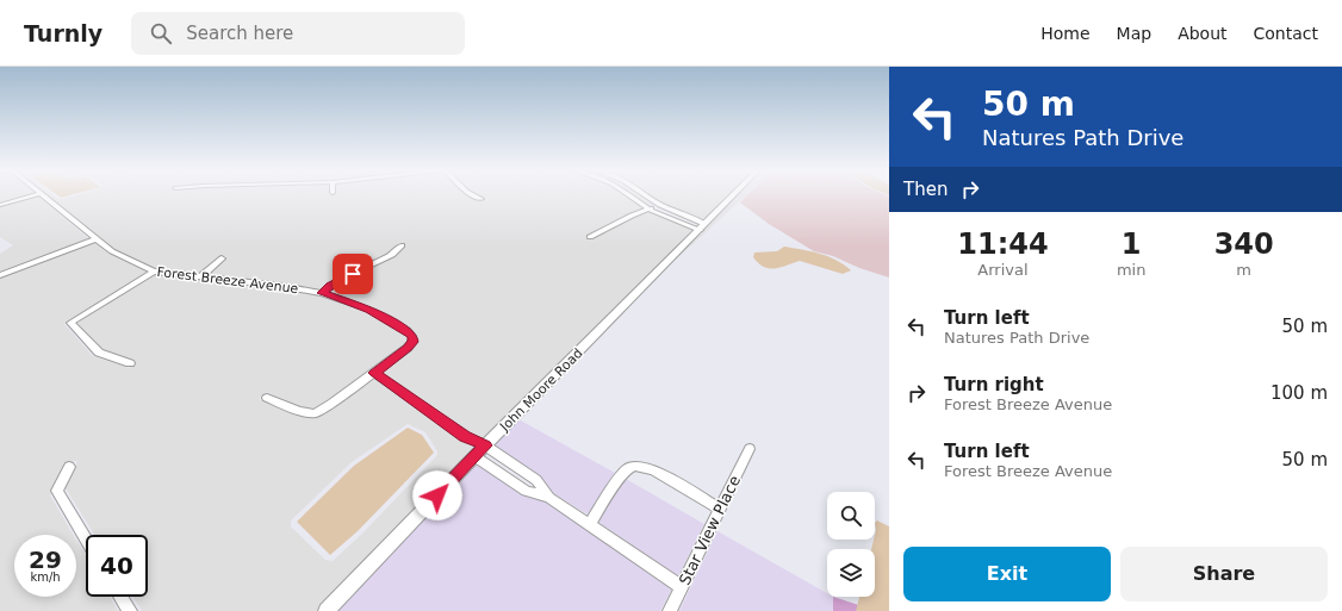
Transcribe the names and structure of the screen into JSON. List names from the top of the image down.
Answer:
{
  "streets": {
    "street": ["Forest Breeze Avenue", "John Moore Road", "Star View Place"]
  },
  "page": {
    "header": "Turnly",
    "search": "Search here",
    "nav": [
      "Home",
      "Map",
      "About",
      "Contact"
    ],
    "turn": ["50 m", "Natures Path Drive"],
    "then": "Then",
    "eta": [
      "11:44",
      "Arrival",
      "1",
      "min",
      "340",
      "m"
    ],
    "list": [
      {
        "name": "Turn left",
        "note": "Natures Path Drive",
        "value": "50 m"
      },
      {
        "name": "Turn right",
        "note": "Forest Breeze Avenue",
        "value": "100 m"
      },
      {
        "name": "Turn left",
        "note": "Forest Breeze Avenue",
        "value": "50 m"
      }
    ],
    "speed": "29 km/h",
    "limit": "40",
    "buttons": ["Exit", "Share"]
  }
}
